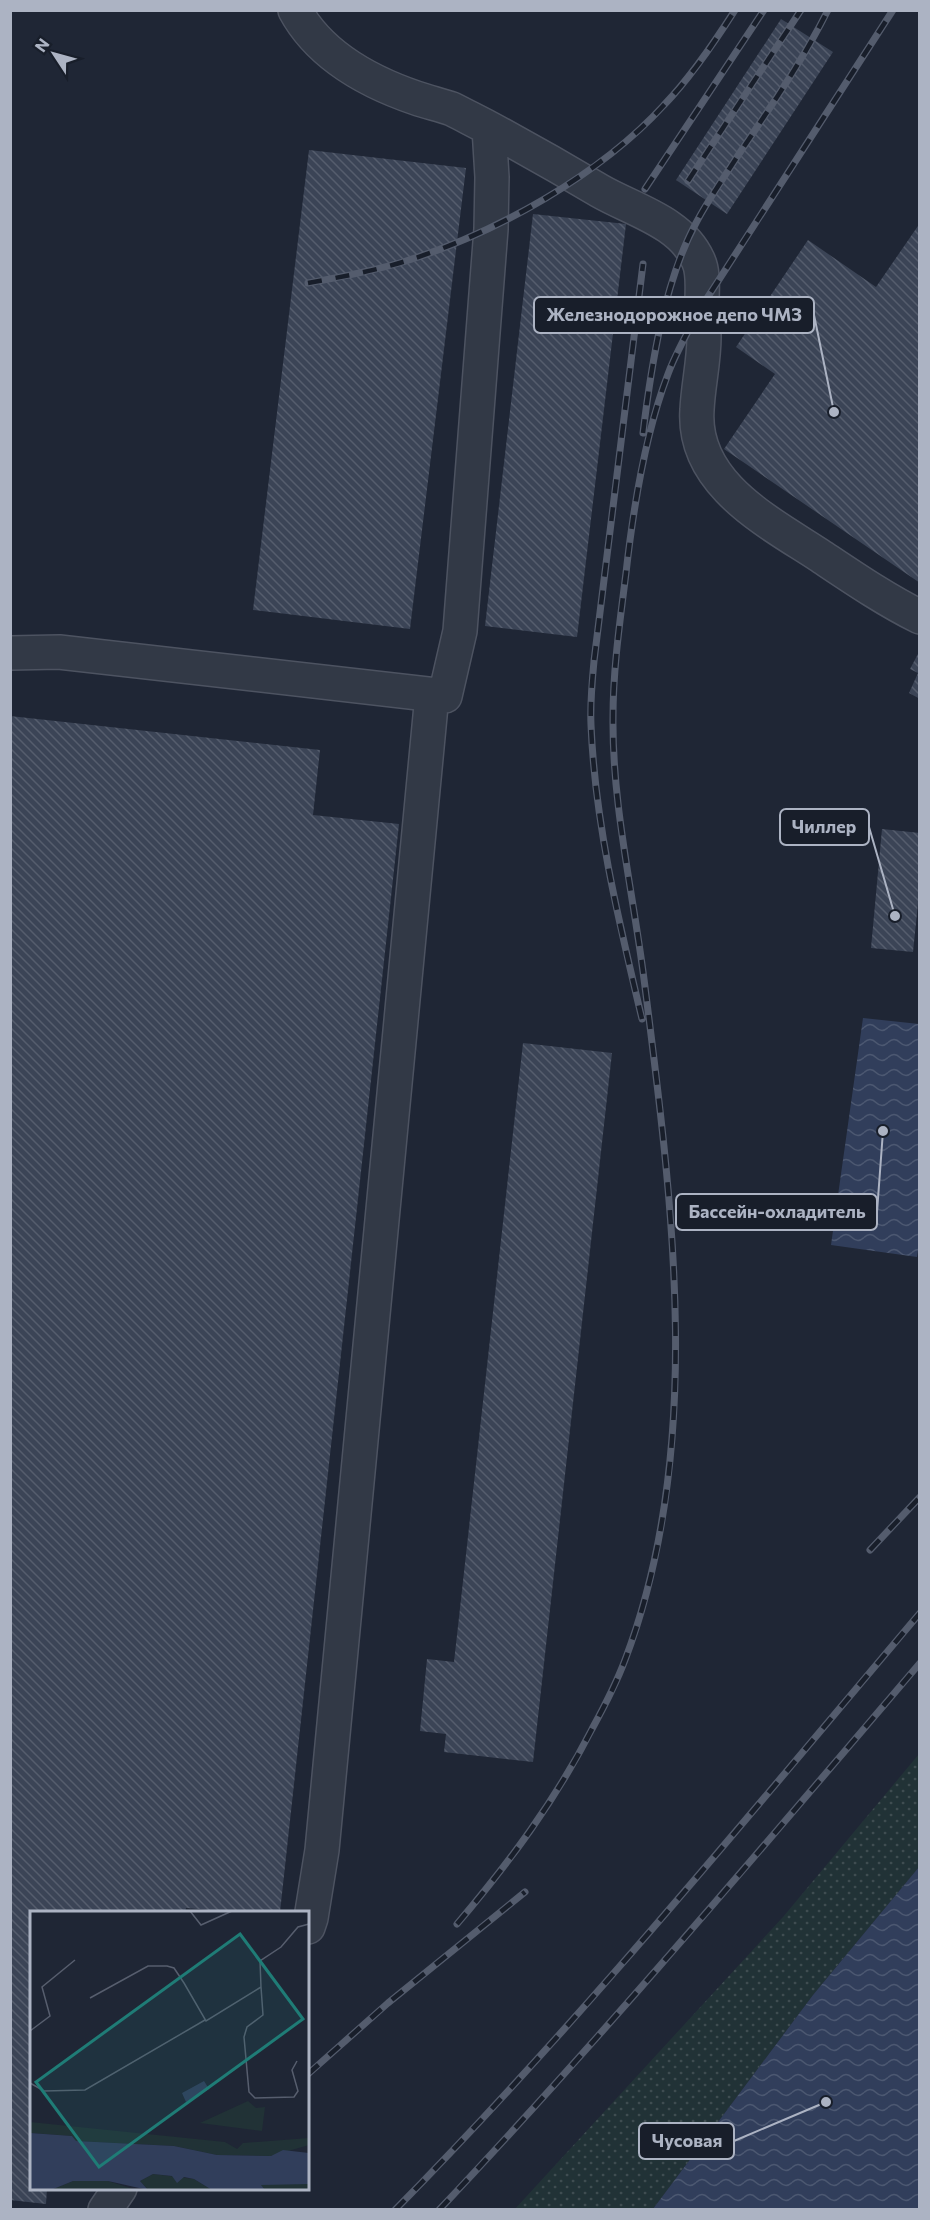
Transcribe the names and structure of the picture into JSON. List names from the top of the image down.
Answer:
{
  "places": [
    "Железнодорожное депо ЧМЗ",
    "Чиллер",
    "Бассейн-охладитель",
    "Чусовая"
  ],
  "north": "top left"
}
